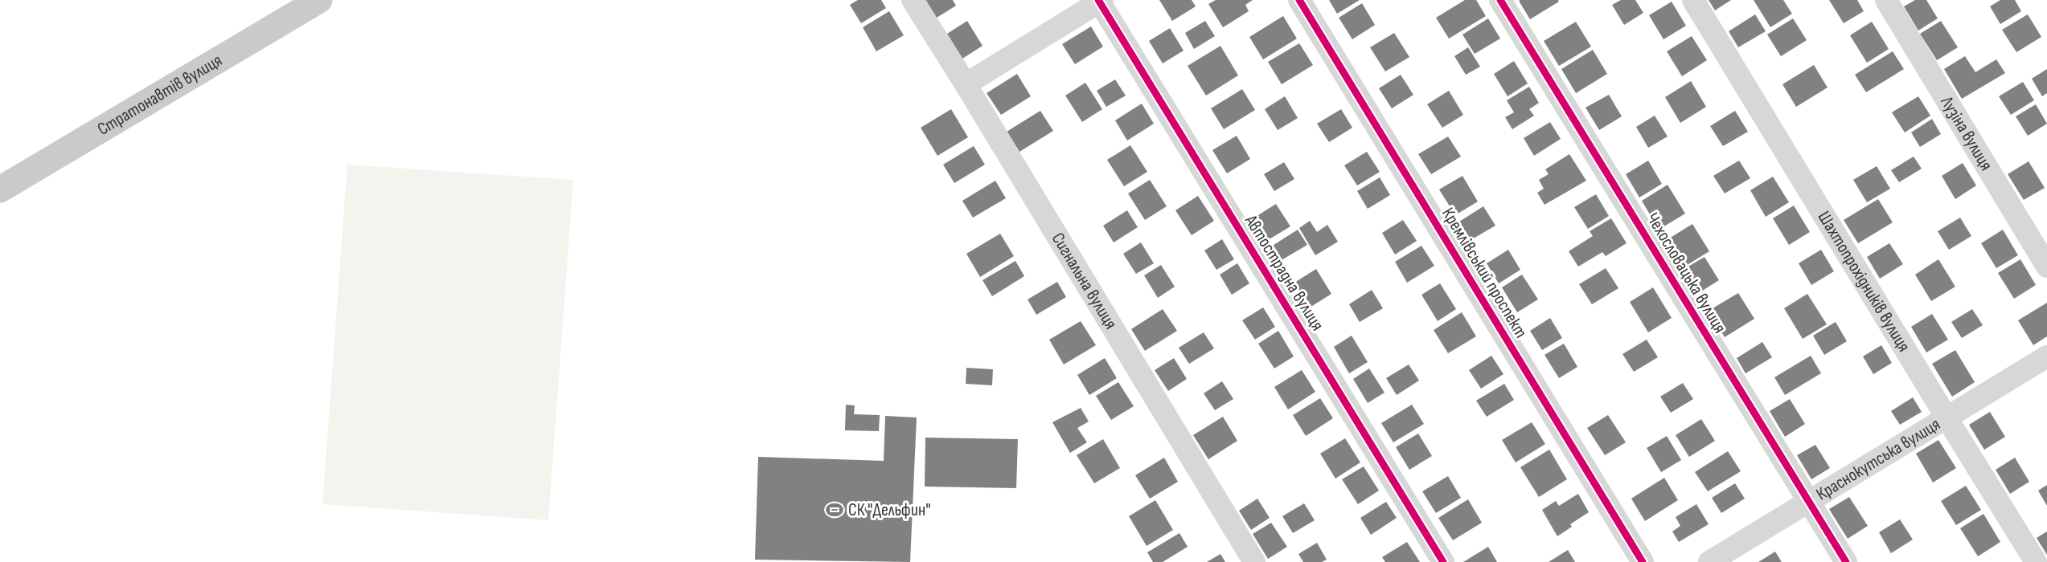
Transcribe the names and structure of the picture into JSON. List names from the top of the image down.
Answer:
{
  "streets": {
    "main road": ["Стратонавтів вулиця"],
    "street": [
      "Лузіна вулиця",
      "Автострадна вулиця",
      "Кремлівський проспект",
      "Чехословацька вулиця",
      "Сигнальна вулиця",
      "Шахтопрохідників вулиця",
      "Краснокутська вулиця"
    ]
  },
  "crossings": [
    ["Чехословацька вулиця", "Краснокутська вулиця"],
    ["Шахтопрохідників вулиця", "Краснокутська вулиця"]
  ],
  "places": {
    "sports": ["СК \"Дельфин\""]
  }
}
